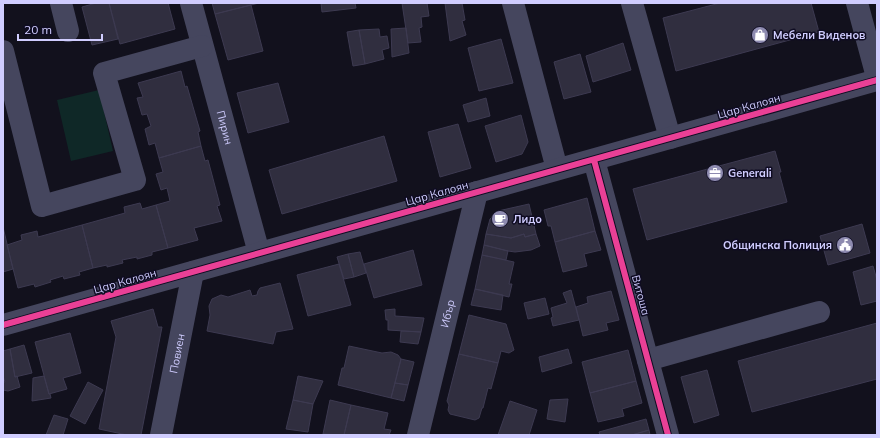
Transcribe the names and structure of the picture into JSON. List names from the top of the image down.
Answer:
{
  "streets": {
    "street": [
      "Цар Калоян",
      "Пирин",
      "Витоша",
      "Ибър",
      "Повиен"
    ]
  },
  "crossings": [
    ["Цар Калоян", "Пирин"],
    ["Цар Калоян", "Витоша"],
    ["Цар Калоян", "Ибър"],
    ["Цар Калоян", "Повиен"]
  ],
  "places": {
    "shop": ["Мебели Виденов"],
    "office": ["Generali"],
    "cafe": ["Лидо"],
    "public building": ["Общинска Полиция"]
  },
  "scale_bar": "20 m"
}
